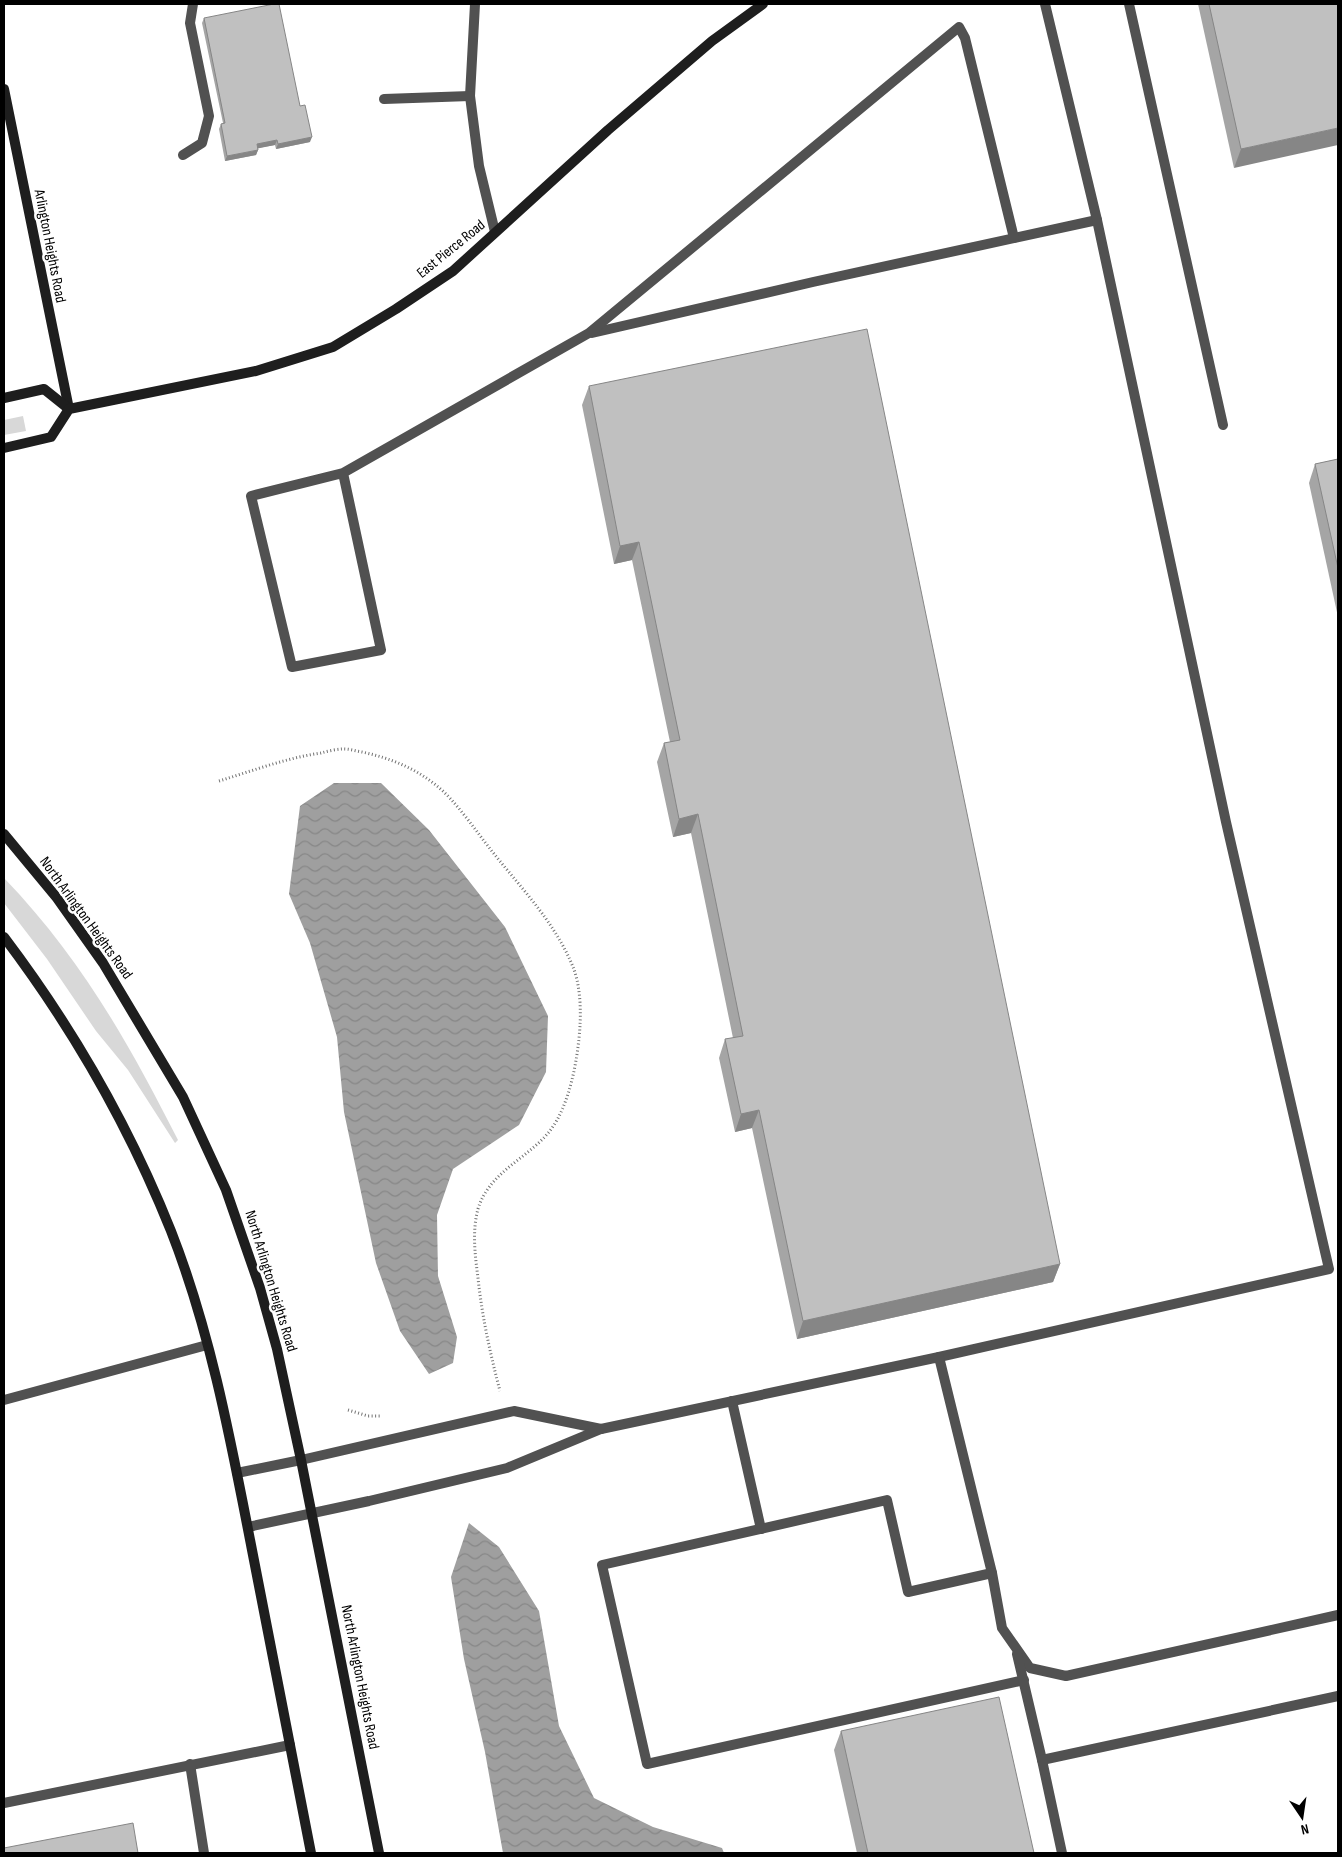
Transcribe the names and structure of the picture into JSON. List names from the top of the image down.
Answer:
{
  "streets": {
    "main road": ["Arlington Heights Road", "East Pierce Road", "North Arlington Heights Road"]
  },
  "crossings": [
    ["Arlington Heights Road", "East Pierce Road"]
  ],
  "north": "bottom"
}
